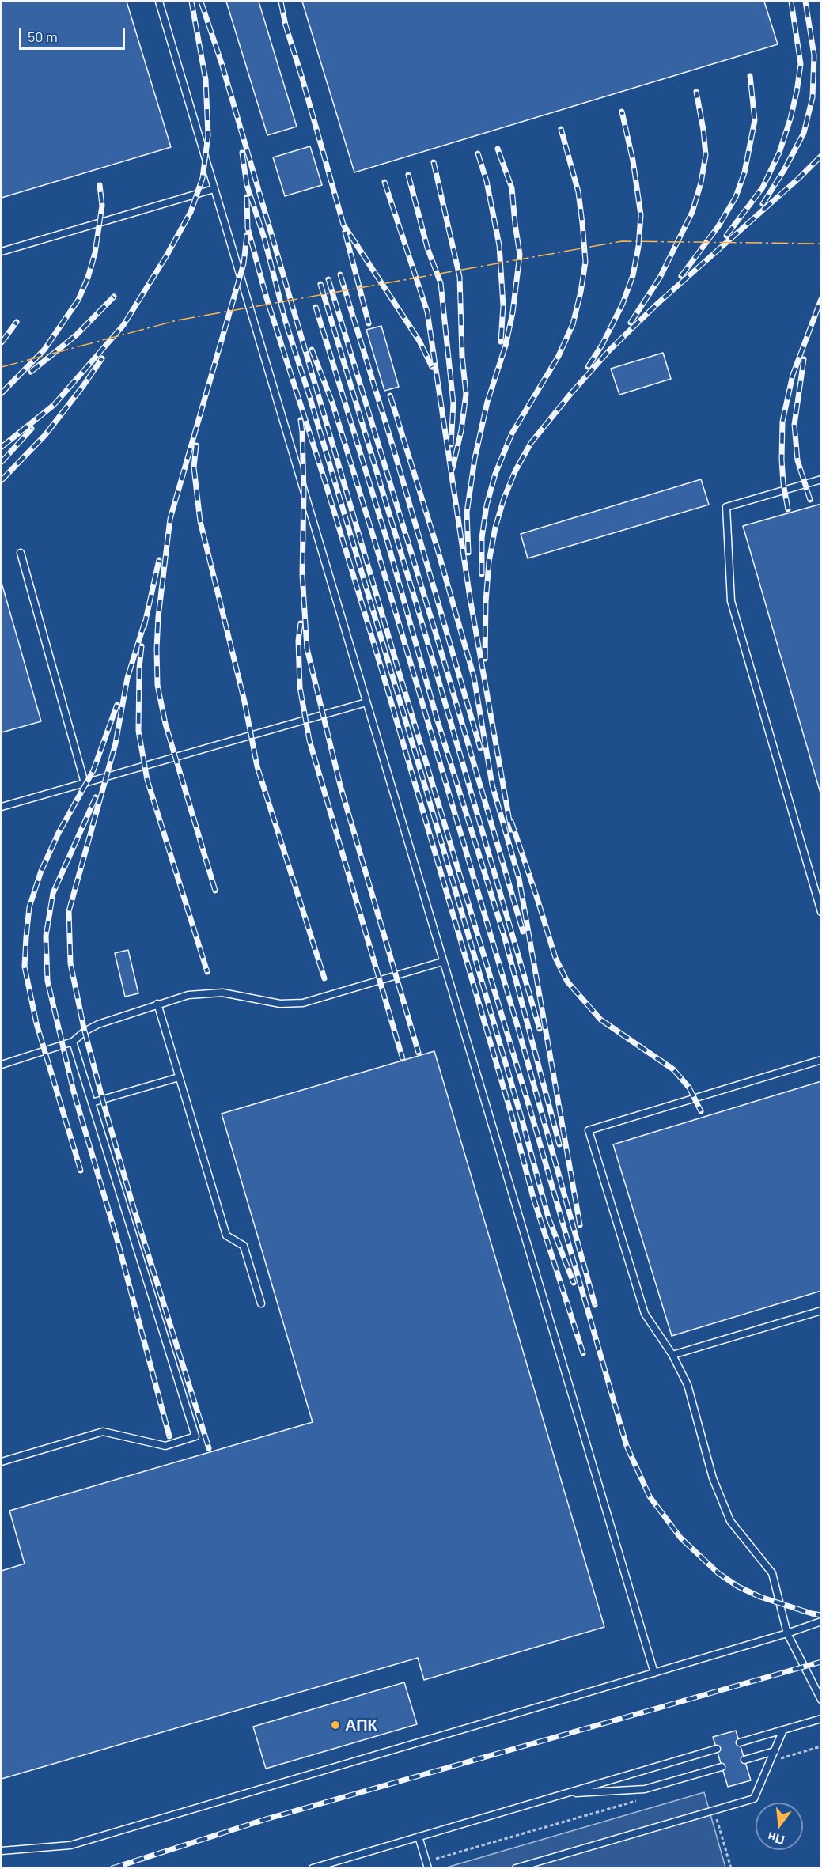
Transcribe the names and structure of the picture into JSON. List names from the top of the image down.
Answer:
{
  "places": ["АПК"],
  "scale_bar": "50 m",
  "north": "bottom"
}
